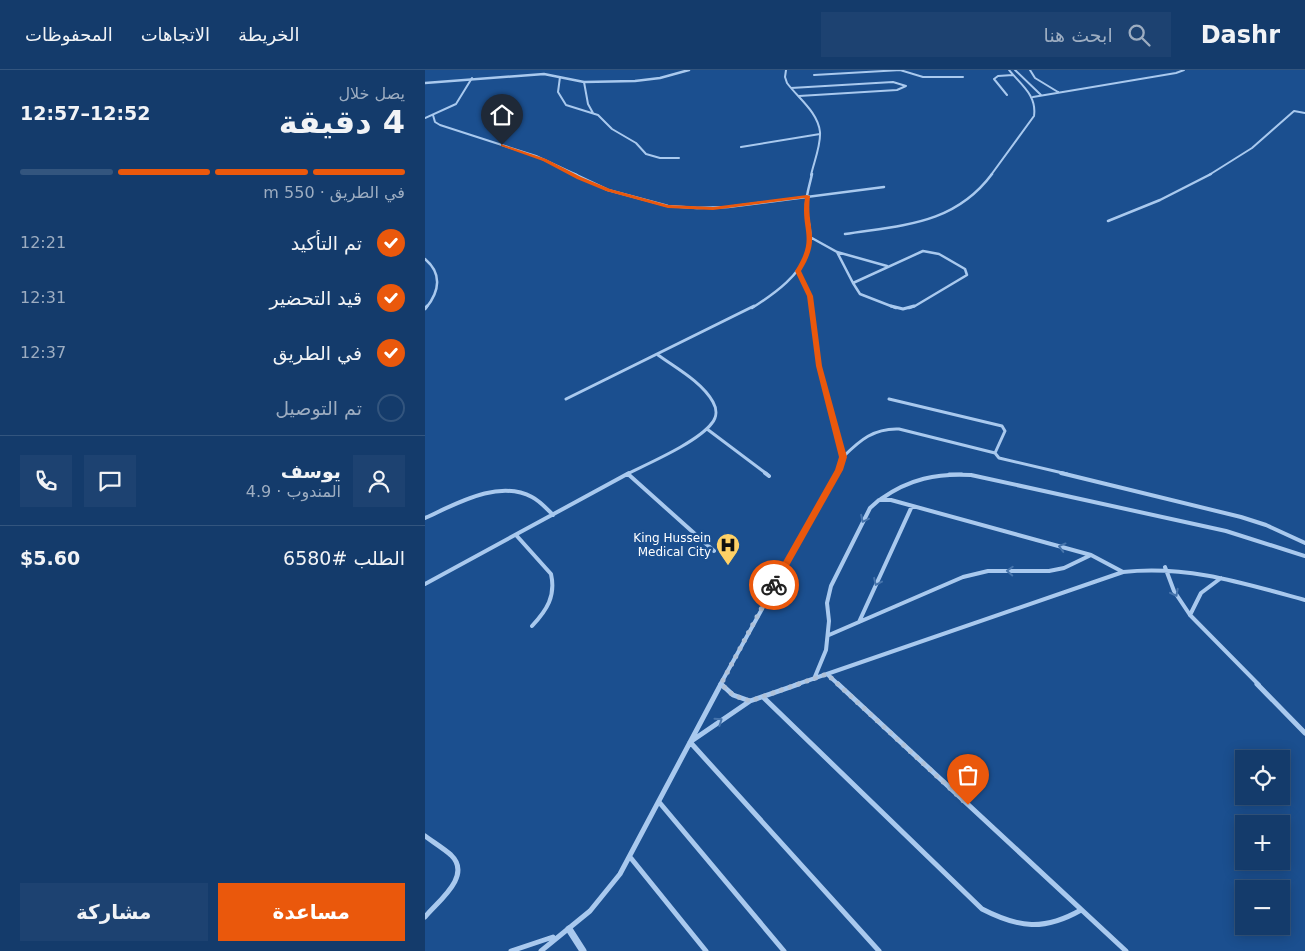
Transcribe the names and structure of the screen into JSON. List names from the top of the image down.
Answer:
{
  "places": {
    "hospital": ["King Hussein Medical City"]
  },
  "page": {
    "header": "Dashr",
    "search": "ابحث هنا",
    "nav": ["الخريطة", "الاتجاهات", "المحفوظات"],
    "heading": ["4 دقيقة", "يصل خلال", "12:52–12:57"],
    "panel": [
      "يوسف",
      "المندوب · 4.9",
      "الطلب #6580",
      "$5.60"
    ],
    "bar": "في الطريق · 550 m",
    "list": [
      ["تم التأكيد", "12:21"],
      ["قيد التحضير", "12:31"],
      ["في الطريق", "12:37"],
      "تم التوصيل"
    ],
    "map_buttons": ["+", "−"],
    "buttons": ["مساعدة", "مشاركة"]
  }
}
